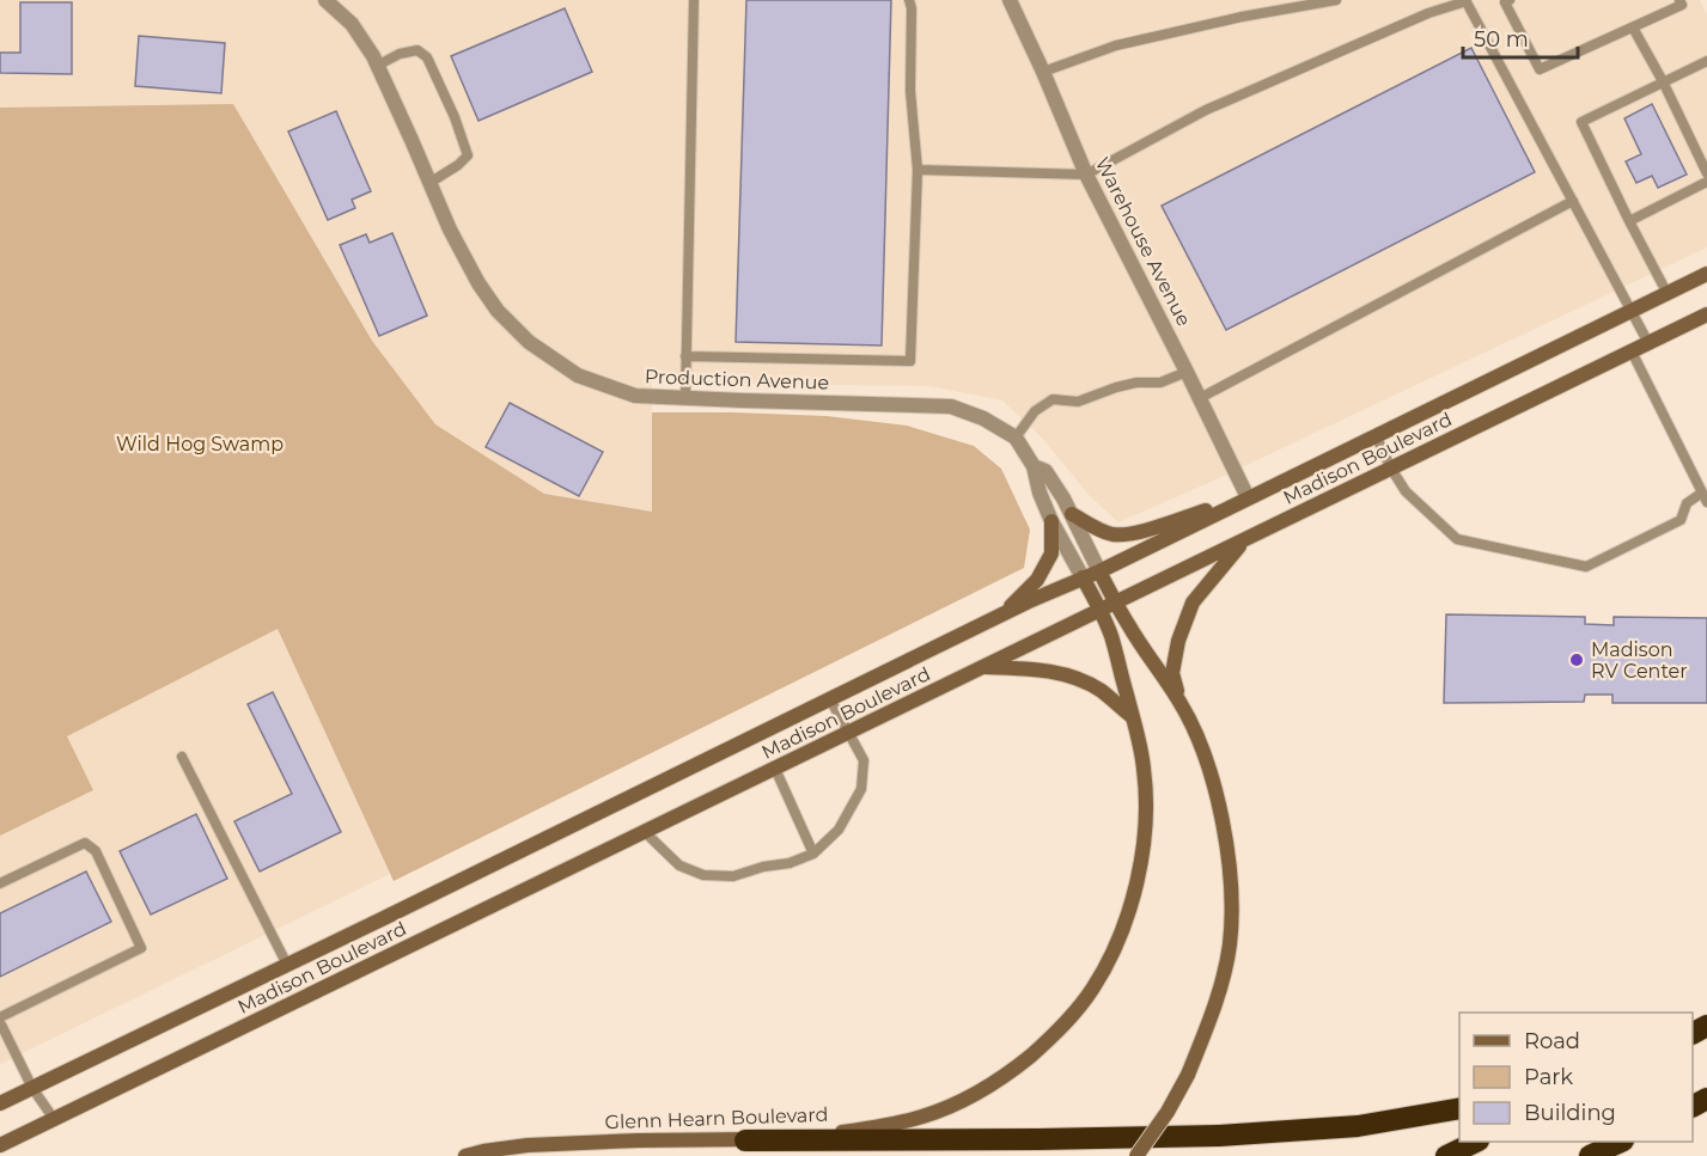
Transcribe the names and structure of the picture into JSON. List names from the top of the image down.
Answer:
{
  "streets": {
    "main road": ["Madison Boulevard", "Glenn Hearn Boulevard"],
    "street": ["Warehouse Avenue", "Production Avenue"]
  },
  "crossings": [
    ["Warehouse Avenue", "Madison Boulevard"],
    ["Production Avenue", "Madison Boulevard"],
    ["Production Avenue", "Glenn Hearn Boulevard"],
    ["Madison Boulevard", "Glenn Hearn Boulevard"]
  ],
  "parks": ["Wild Hog Swamp"],
  "places": ["Madison RV Center"],
  "legend": ["Road", "Park", "Building"],
  "scale_bar": "50 m"
}
